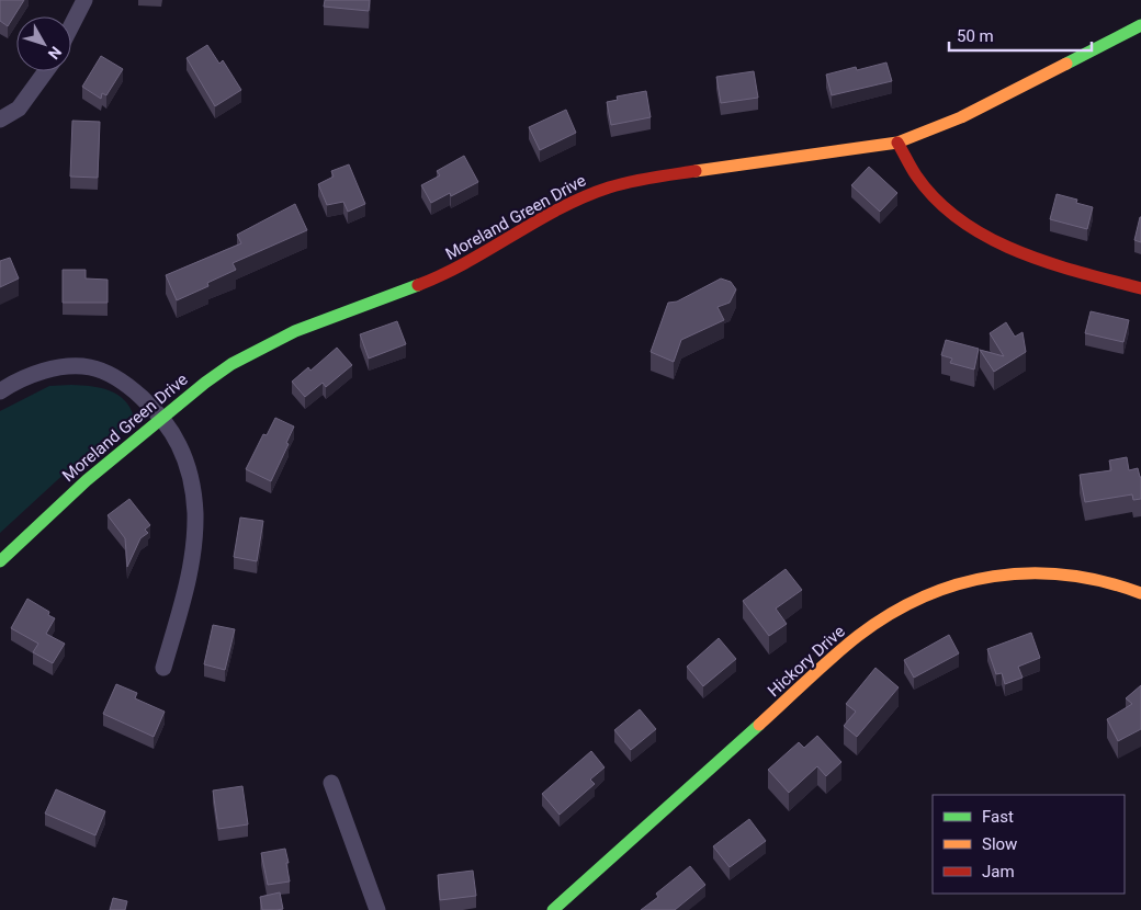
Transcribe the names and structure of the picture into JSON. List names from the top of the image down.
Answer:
{
  "streets": {
    "street": ["Moreland Green Drive", "Hickory Drive"]
  },
  "legend": ["Fast", "Slow", "Jam"],
  "scale_bar": "50 m",
  "north": "bottom right"
}
